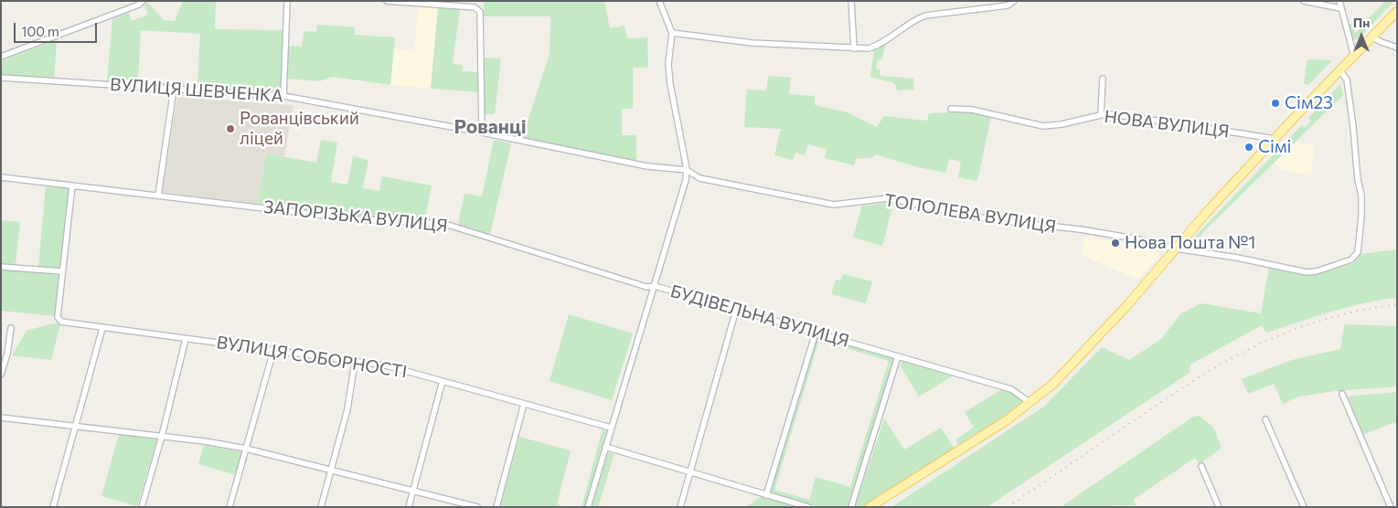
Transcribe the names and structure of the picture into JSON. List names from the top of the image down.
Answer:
{
  "streets": {
    "street": [
      "ВУЛИЦЯ ШЕВЧЕНКА",
      "НОВА ВУЛИЦЯ",
      "ТОПОЛЕВА ВУЛИЦЯ",
      "ЗАПОРІЗЬКА ВУЛИЦЯ",
      "БУДІВЕЛЬНА ВУЛИЦЯ",
      "ВУЛИЦЯ СОБОРНОСТІ"
    ]
  },
  "crossings": [
    ["ВУЛИЦЯ ШЕВЧЕНКА", "ТОПОЛЕВА ВУЛИЦЯ"],
    ["ЗАПОРІЗЬКА ВУЛИЦЯ", "БУДІВЕЛЬНА ВУЛИЦЯ"],
    ["БУДІВЕЛЬНА ВУЛИЦЯ", "ВУЛИЦЯ СОБОРНОСТІ"]
  ],
  "districts": ["Рованці"],
  "places": [
    "Сім23",
    "Рованцівський ліцей",
    "Сімі",
    "Нова Пошта №1"
  ],
  "scale_bar": "100 m",
  "north": "top"
}
